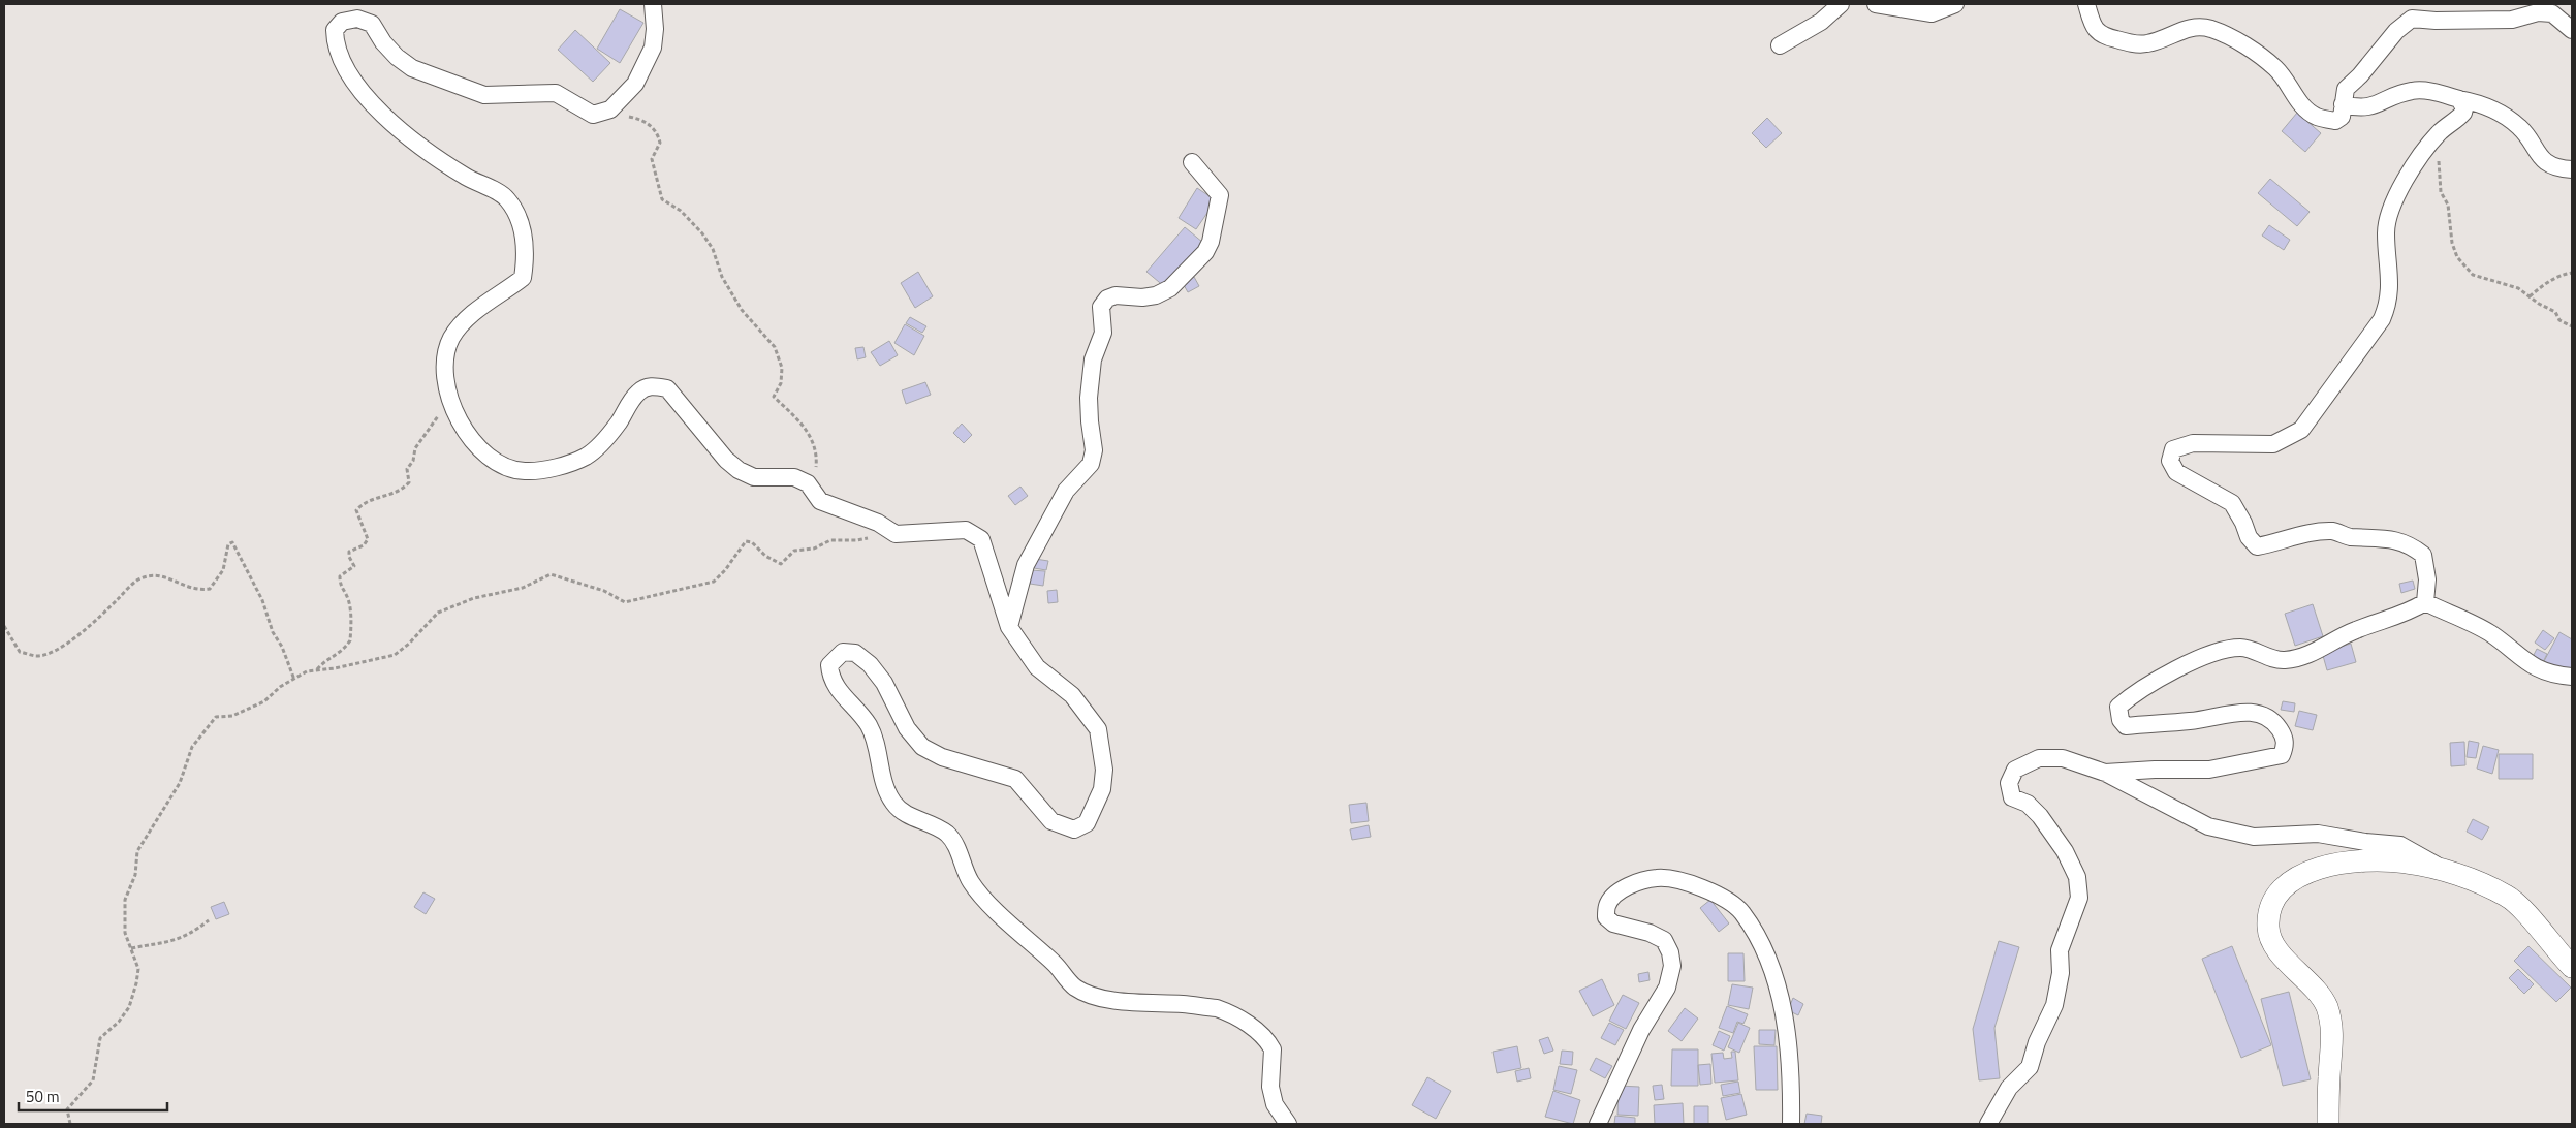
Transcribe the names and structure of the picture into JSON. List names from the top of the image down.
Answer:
{
  "scale_bar": "50 m"
}
